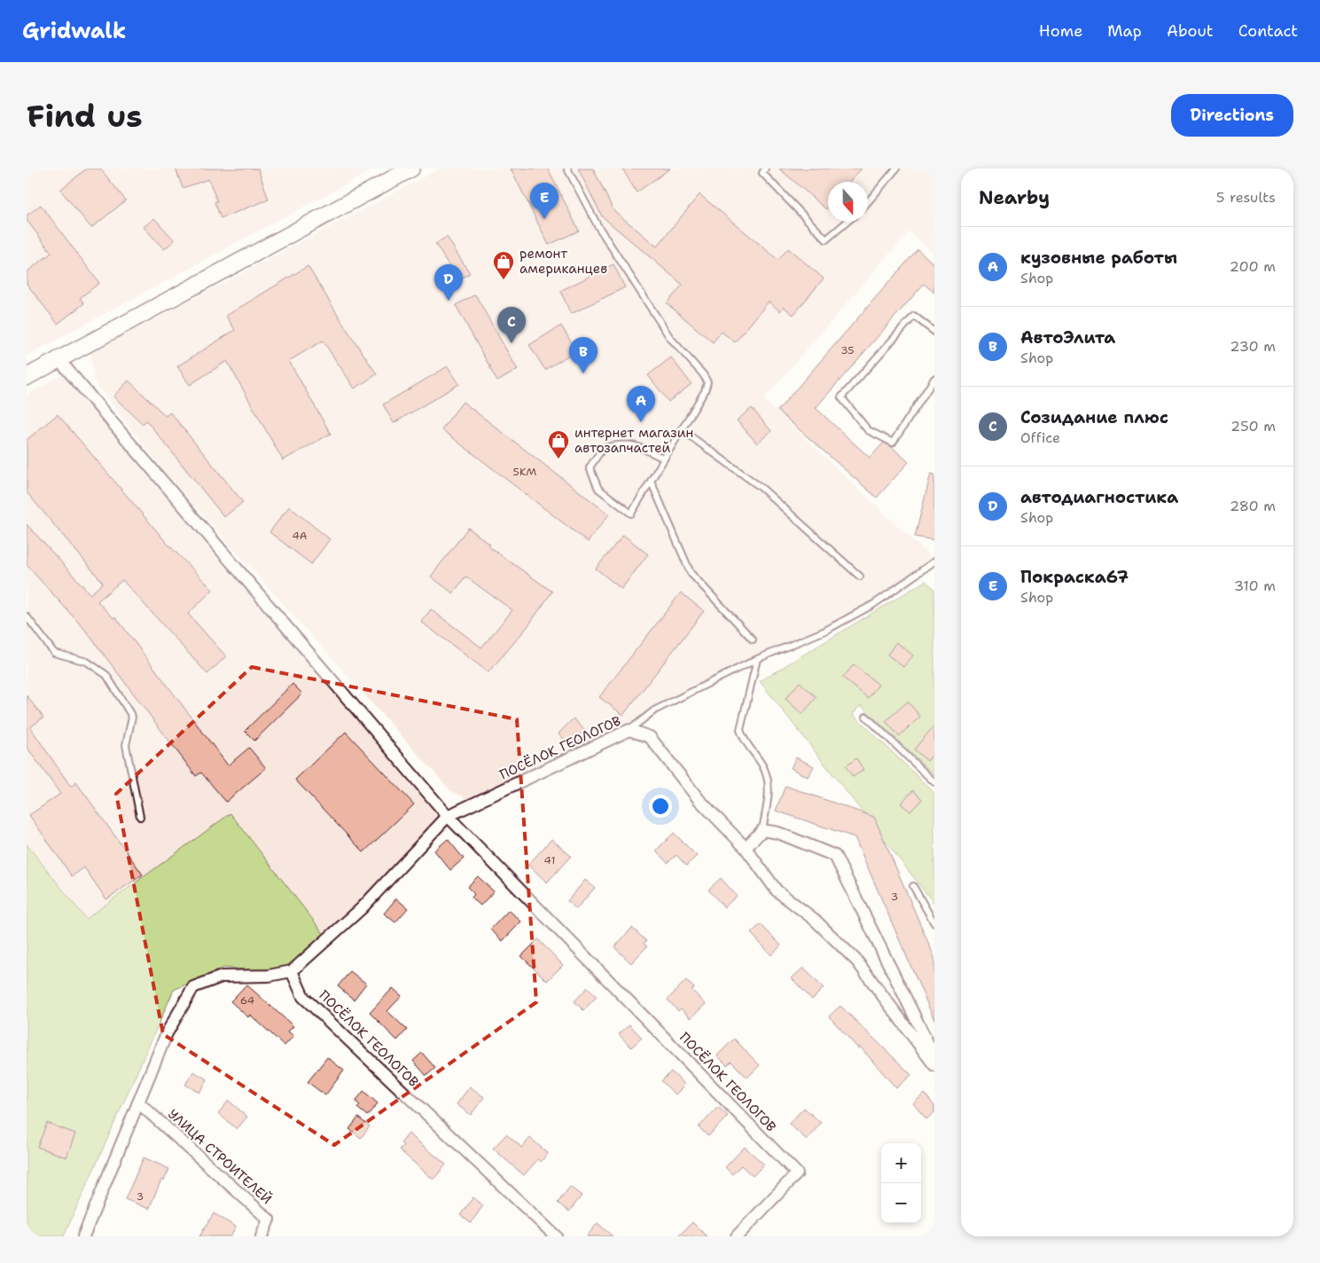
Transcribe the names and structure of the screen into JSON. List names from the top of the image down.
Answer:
{
  "streets": {
    "street": ["ПОСЁЛОК ГЕОЛОГОВ", "УЛИЦА СТРОИТЕЛЕЙ"]
  },
  "places": {
    "shop": ["ремонт американцев", "интернет магазин автозапчастей"]
  },
  "house_numbers": [
    "35",
    "5КМ",
    "4А",
    "41",
    "3",
    "64",
    "3"
  ],
  "north": "bottom",
  "page": {
    "header": "Gridwalk",
    "nav": [
      "Home",
      "Map",
      "About",
      "Contact"
    ],
    "buttons": "Directions",
    "title": "Find us",
    "heading": ["Nearby", "5 results"],
    "pins": [
      "E",
      "D",
      "C",
      "B",
      "A"
    ],
    "list": [
      {
        "mark": "A",
        "name": "кузовные работы",
        "note": "Shop",
        "value": "200 m"
      },
      {
        "mark": "B",
        "name": "АвтоЭлита",
        "note": "Shop",
        "value": "230 m"
      },
      {
        "mark": "C",
        "name": "Созидание плюс",
        "note": "Office",
        "value": "250 m"
      },
      {
        "mark": "D",
        "name": "автодиагностика",
        "note": "Shop",
        "value": "280 m"
      },
      {
        "mark": "E",
        "name": "Покраска67",
        "note": "Shop",
        "value": "310 m"
      }
    ],
    "map_buttons": ["+", "−"]
  }
}
